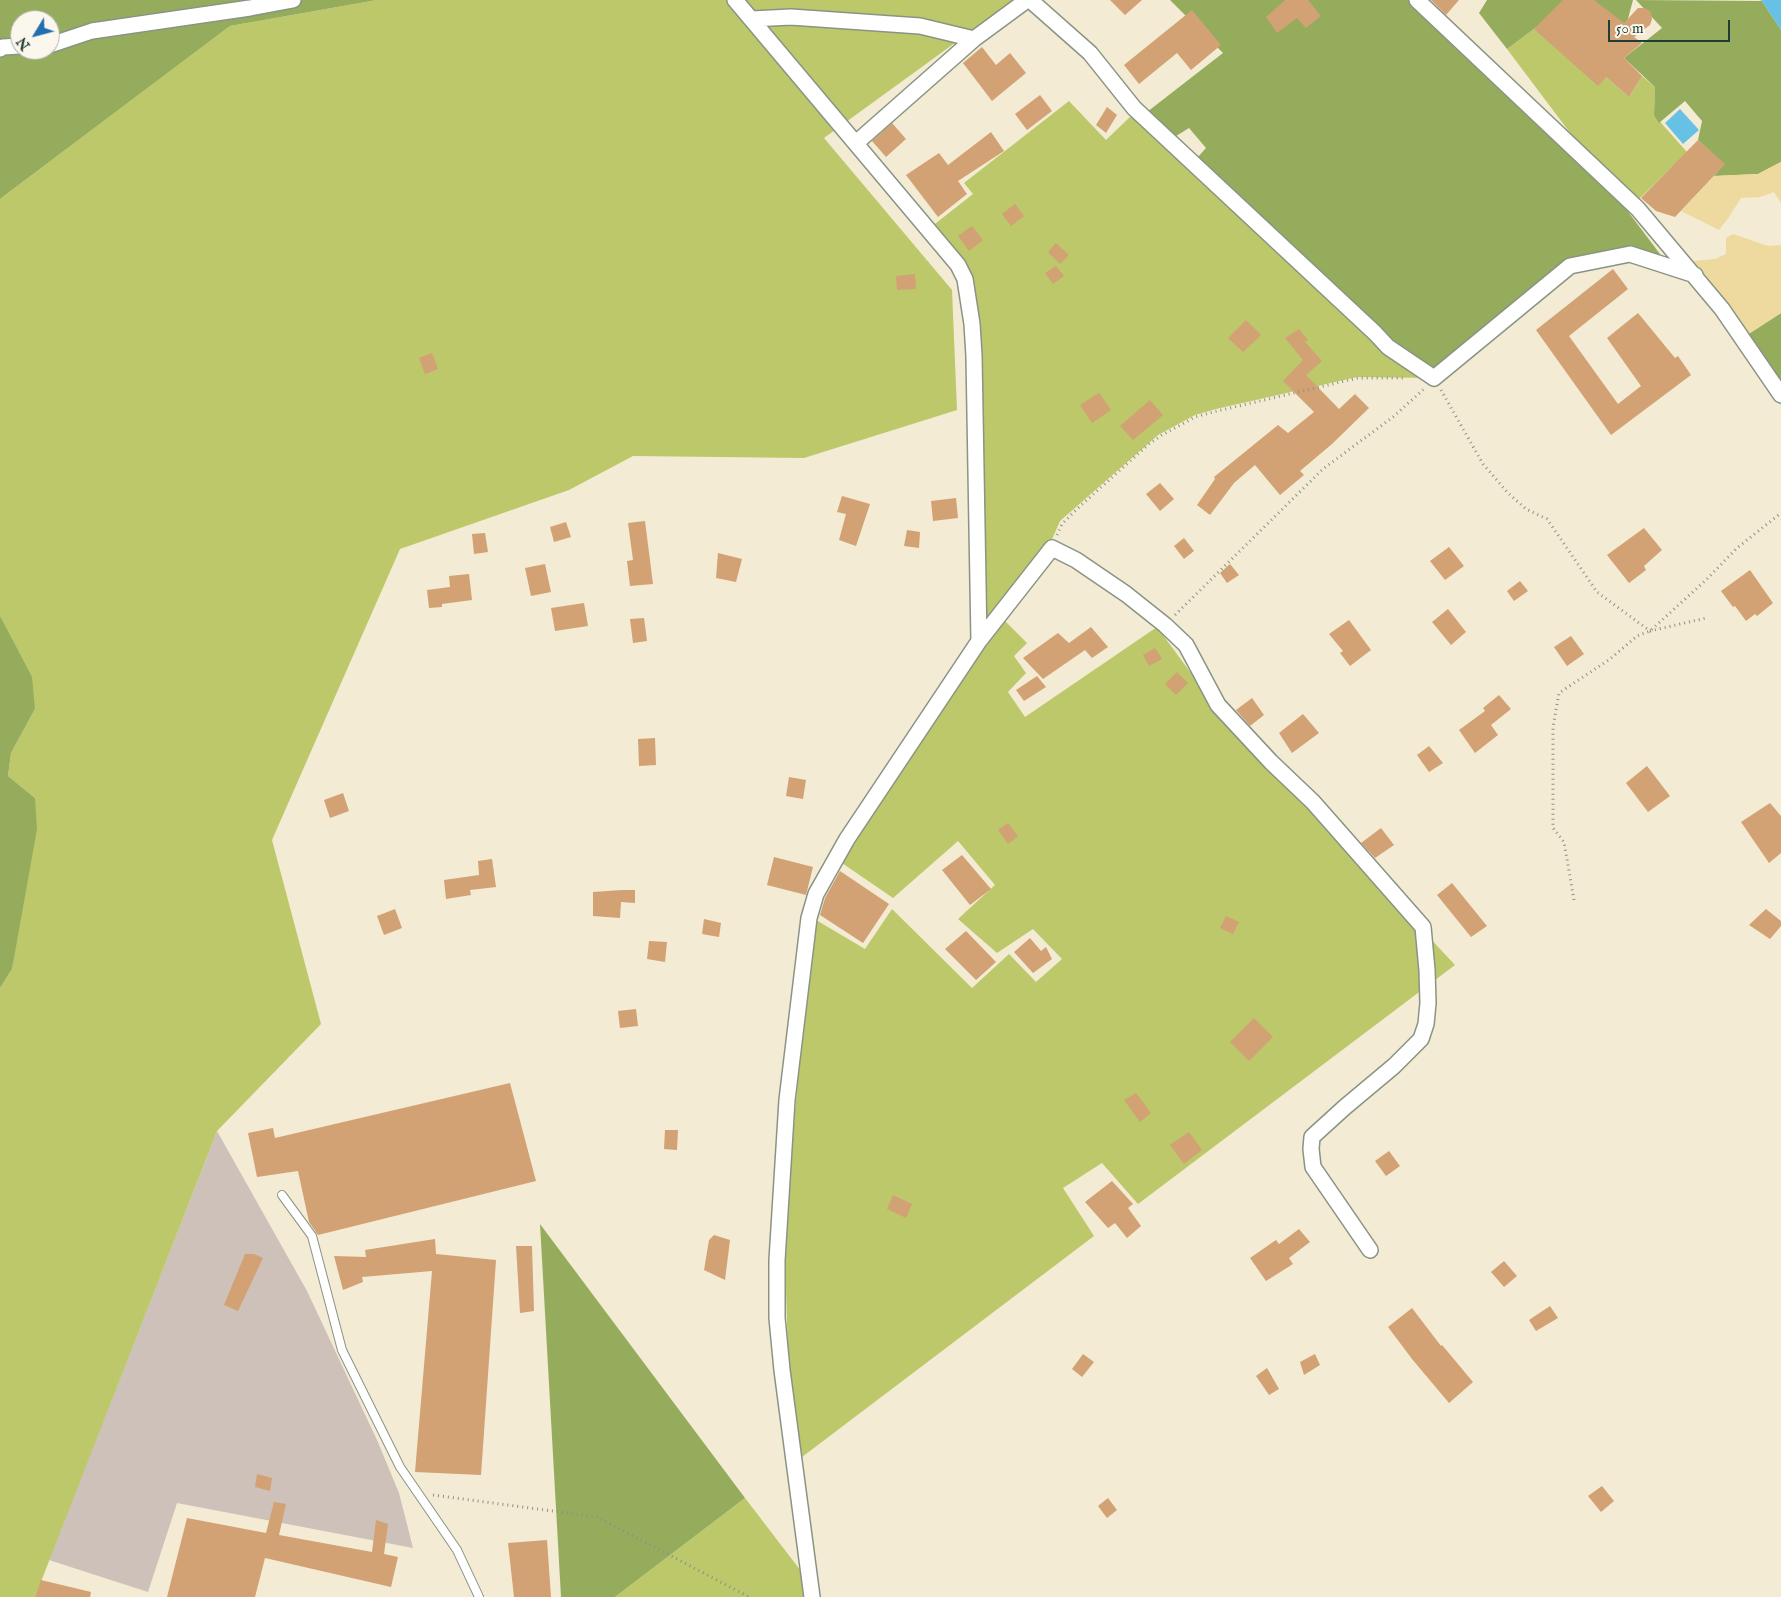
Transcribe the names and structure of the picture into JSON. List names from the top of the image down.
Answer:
{
  "scale_bar": "50 m",
  "north": "bottom left"
}
